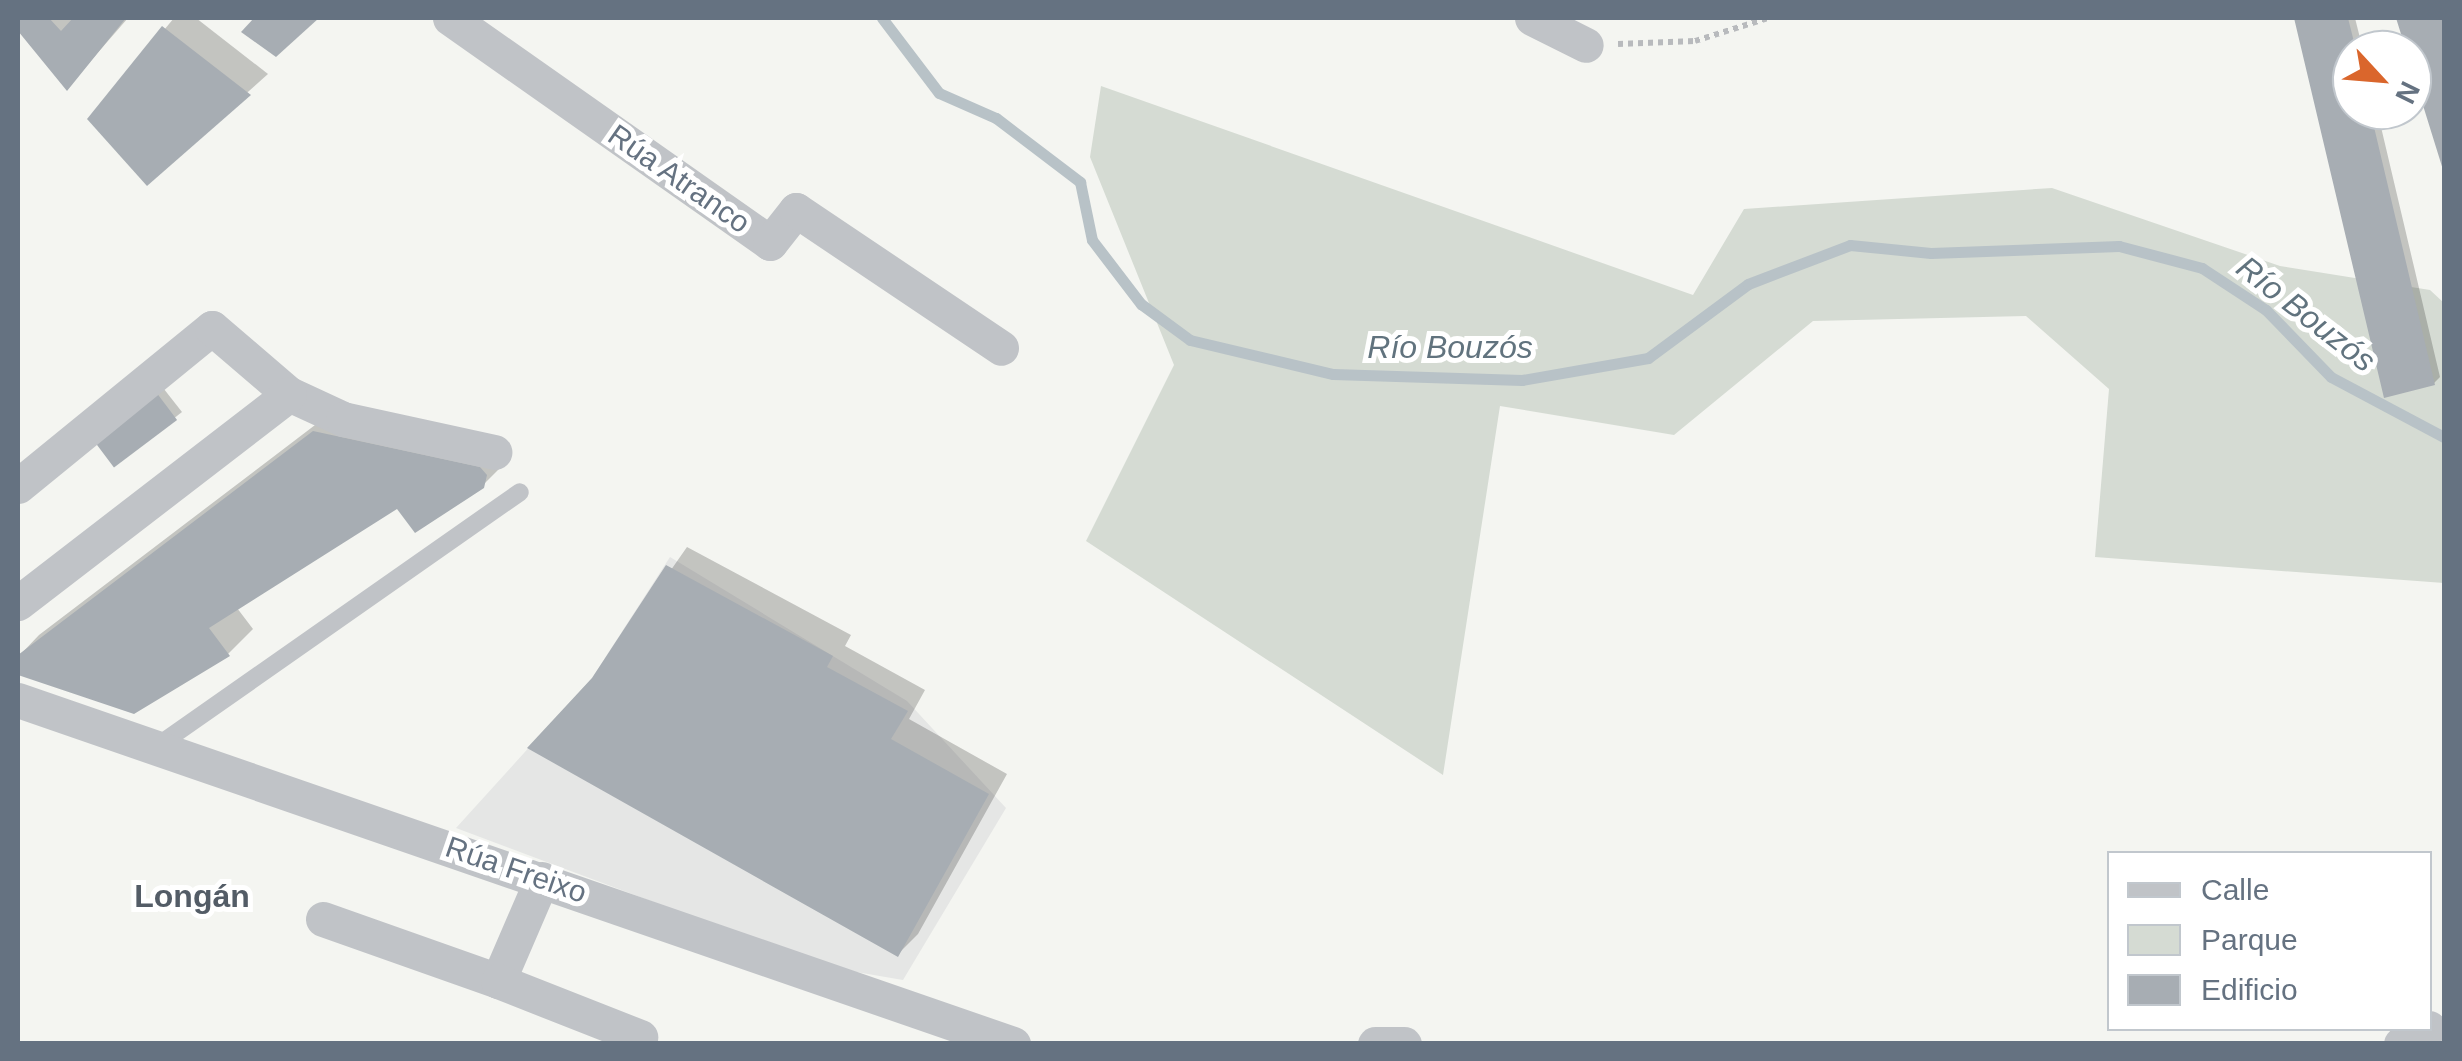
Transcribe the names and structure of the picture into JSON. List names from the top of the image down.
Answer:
{
  "streets": {
    "street": ["Rúa Atranco", "Rúa Freixo"]
  },
  "districts": ["Longán"],
  "water": ["Río Bouzós"],
  "legend": ["Calle", "Parque", "Edificio"],
  "north": "bottom right"
}
